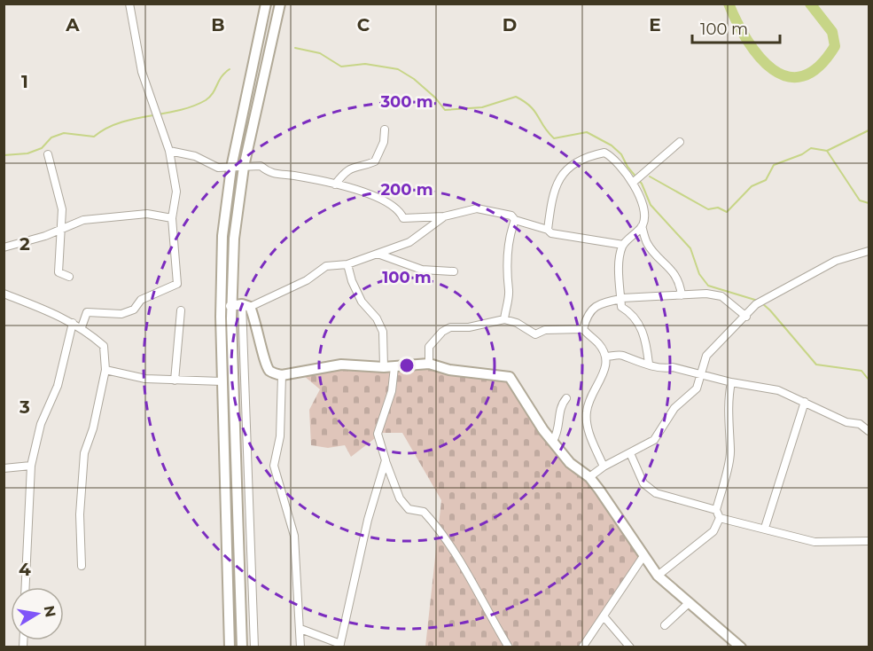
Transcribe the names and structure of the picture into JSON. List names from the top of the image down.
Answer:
{
  "scale_bar": "100 m",
  "north": "right",
  "grid": {
    "columns": [
      "A",
      "B",
      "C",
      "D",
      "E"
    ],
    "rows": [
      "1",
      "2",
      "3",
      "4"
    ]
  },
  "rings": ["300 m", "200 m", "100 m"]
}
